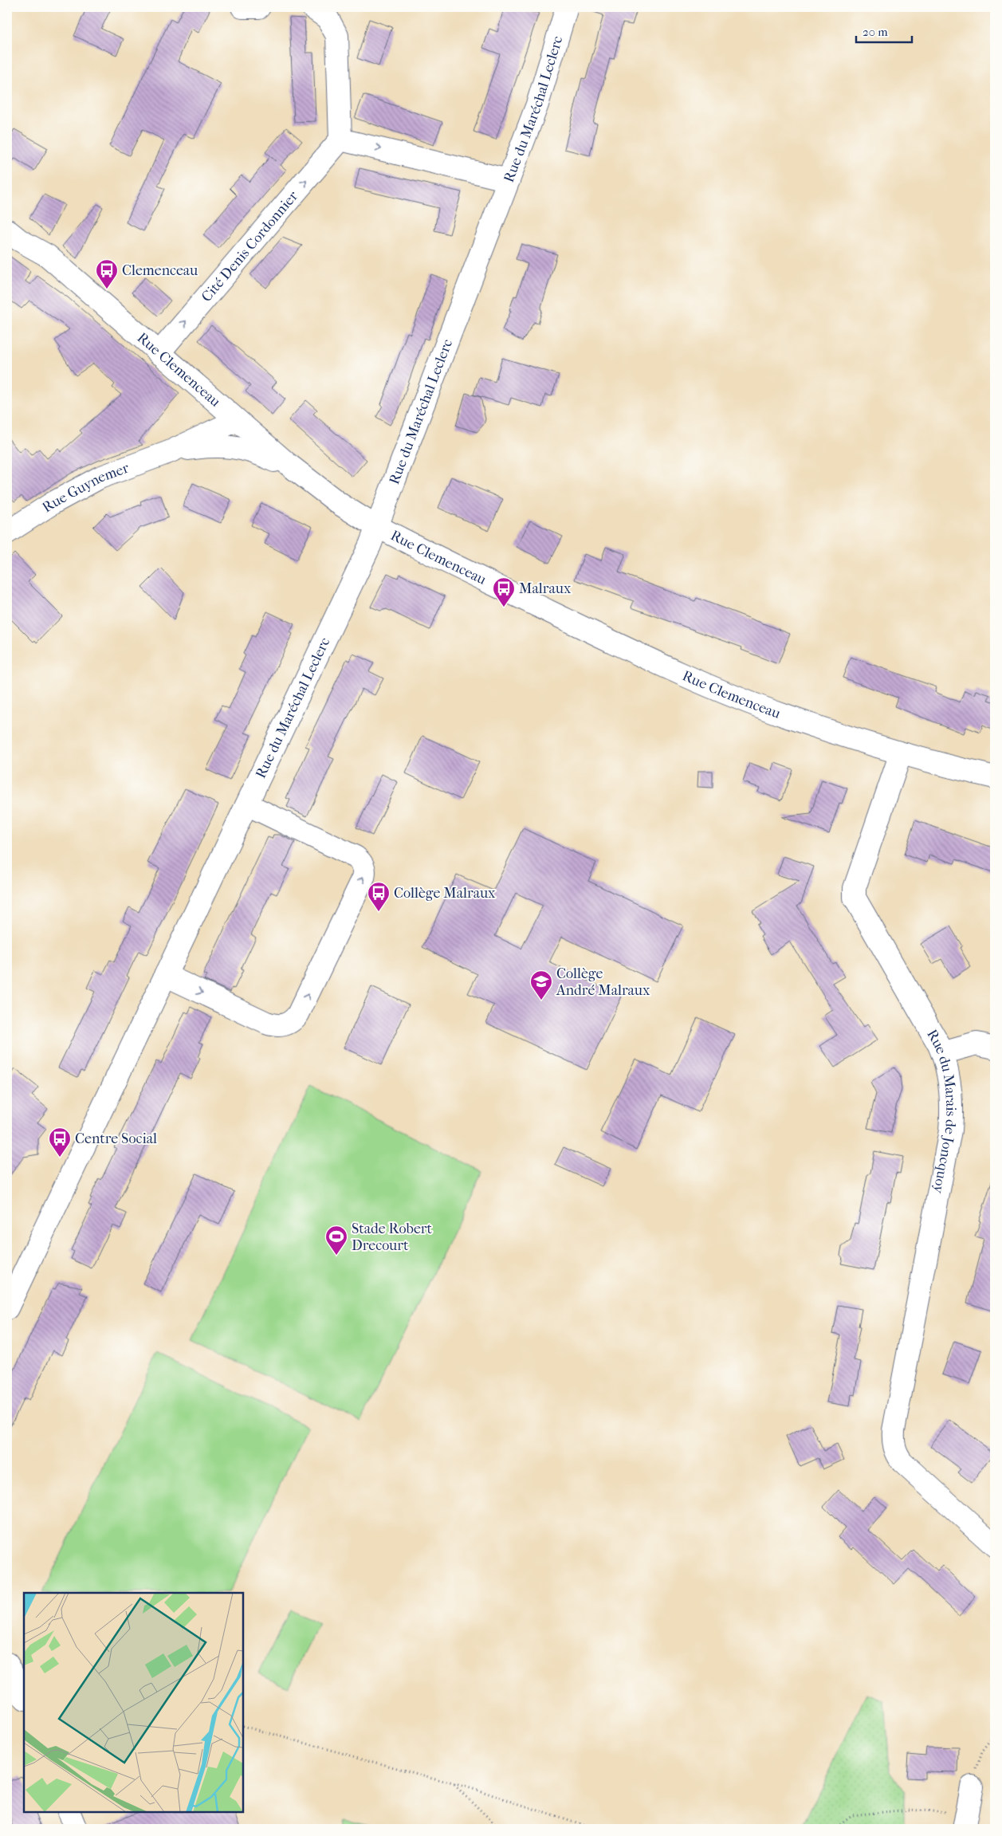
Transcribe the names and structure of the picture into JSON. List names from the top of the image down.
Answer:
{
  "streets": {
    "street": [
      "Rue du Maréchal Leclerc",
      "Cité Denis Cordonnier",
      "Rue Clemenceau",
      "Rue Guynemer",
      "Rue du Marais de Joncquoy"
    ]
  },
  "crossings": [
    ["Rue du Maréchal Leclerc", "Rue Clemenceau"],
    ["Cité Denis Cordonnier", "Rue Clemenceau"],
    ["Rue Clemenceau", "Rue Guynemer"],
    ["Rue Clemenceau", "Rue du Marais de Joncquoy"]
  ],
  "one_way": ["Cité Denis Cordonnier"],
  "places": {
    "bus stop": [
      "Clemenceau",
      "Malraux",
      "Collège Malraux",
      "Centre Social"
    ],
    "school or university": ["Collège André Malraux"],
    "sports": ["Stade Robert Drecourt"]
  },
  "scale_bar": "20 m"
}
